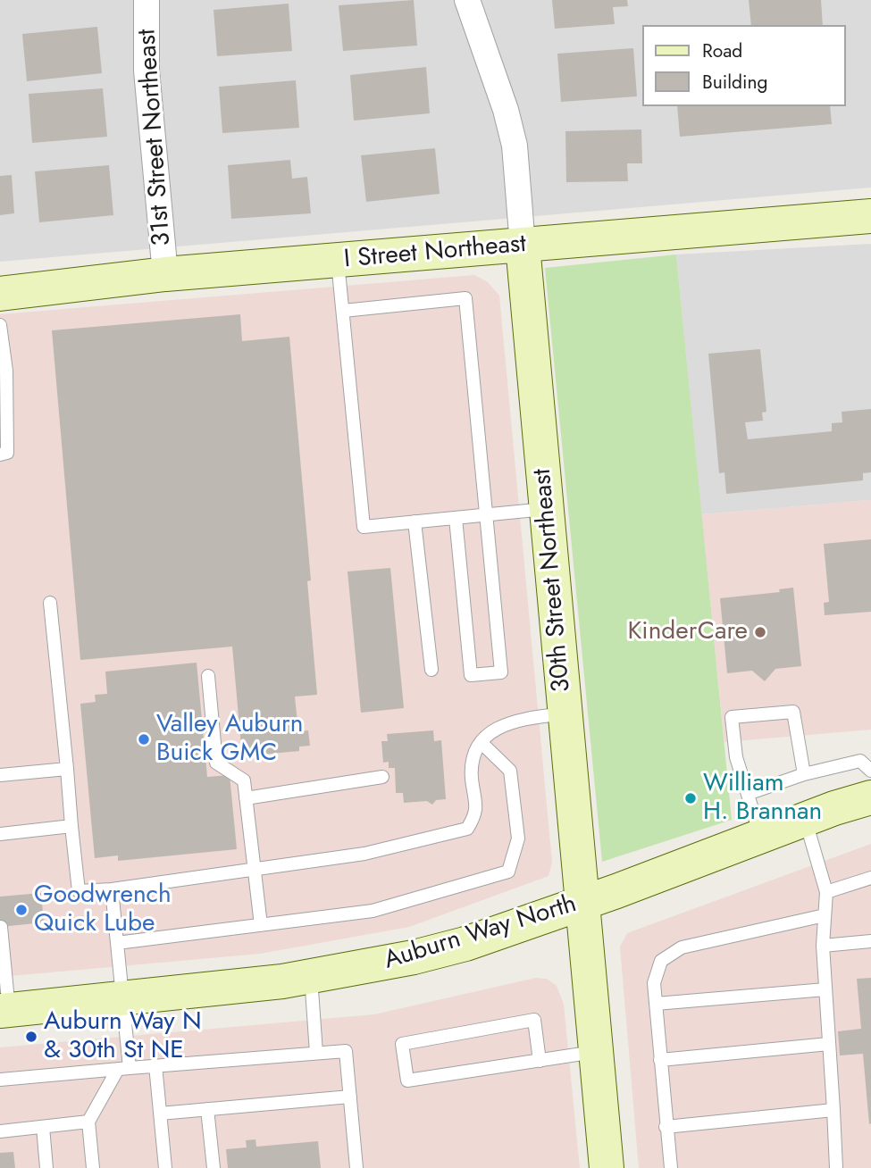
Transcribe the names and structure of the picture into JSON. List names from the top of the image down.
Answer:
{
  "streets": {
    "street": [
      "31st Street Northeast",
      "I Street Northeast",
      "30th Street Northeast",
      "Auburn Way North"
    ]
  },
  "crossings": [
    ["31st Street Northeast", "I Street Northeast"],
    ["I Street Northeast", "30th Street Northeast"],
    ["30th Street Northeast", "Auburn Way North"]
  ],
  "places": [
    "KinderCare",
    "Valley Auburn Buick GMC",
    "William H. Brannan",
    "Goodwrench Quick Lube",
    "Auburn Way N & 30th St NE"
  ],
  "legend": ["Road", "Building"]
}
